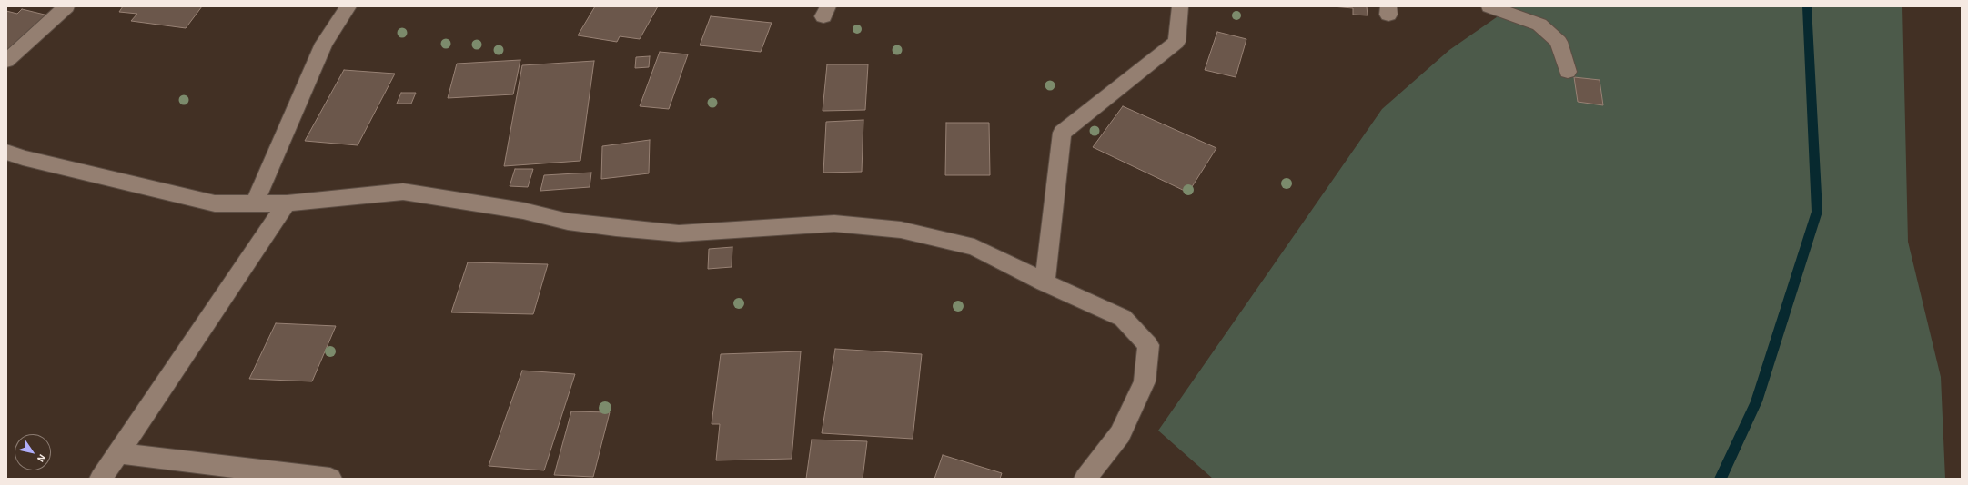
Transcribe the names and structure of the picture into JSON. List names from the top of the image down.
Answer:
{
  "north": "bottom right"
}
